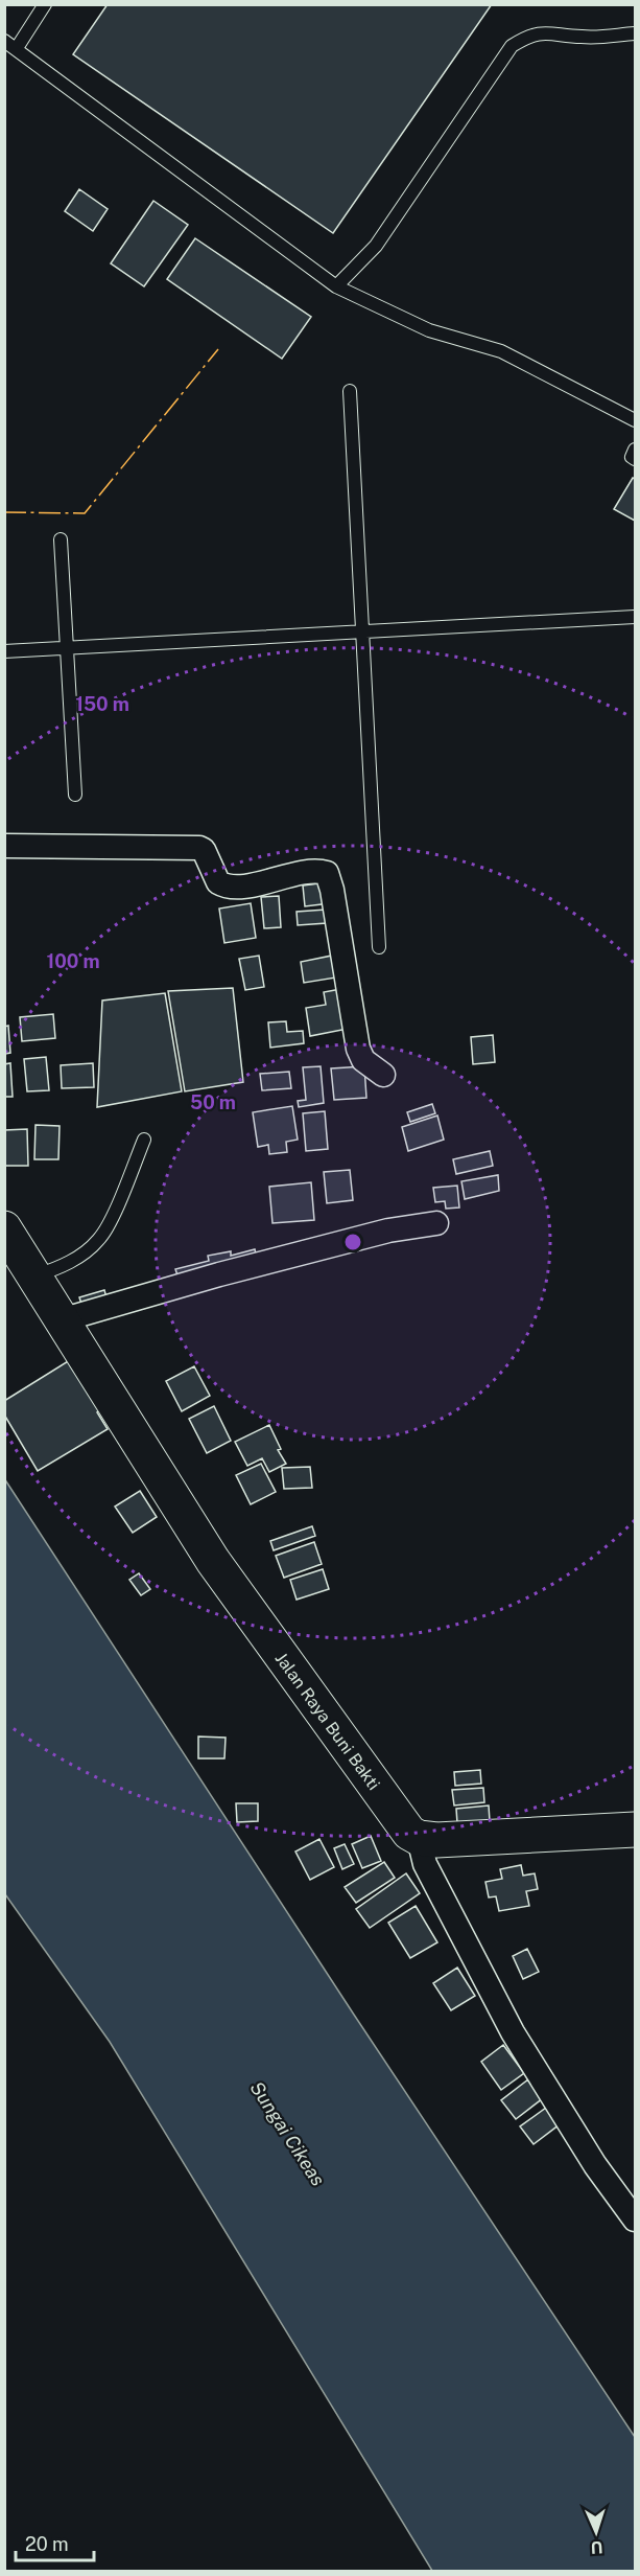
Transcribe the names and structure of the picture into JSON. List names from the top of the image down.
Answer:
{
  "streets": {
    "main road": ["Jalan Raya Buni Bakti"]
  },
  "water": ["Sungai Cikeas"],
  "scale_bar": "20 m",
  "north": "bottom",
  "rings": ["150 m", "100 m", "50 m"]
}
